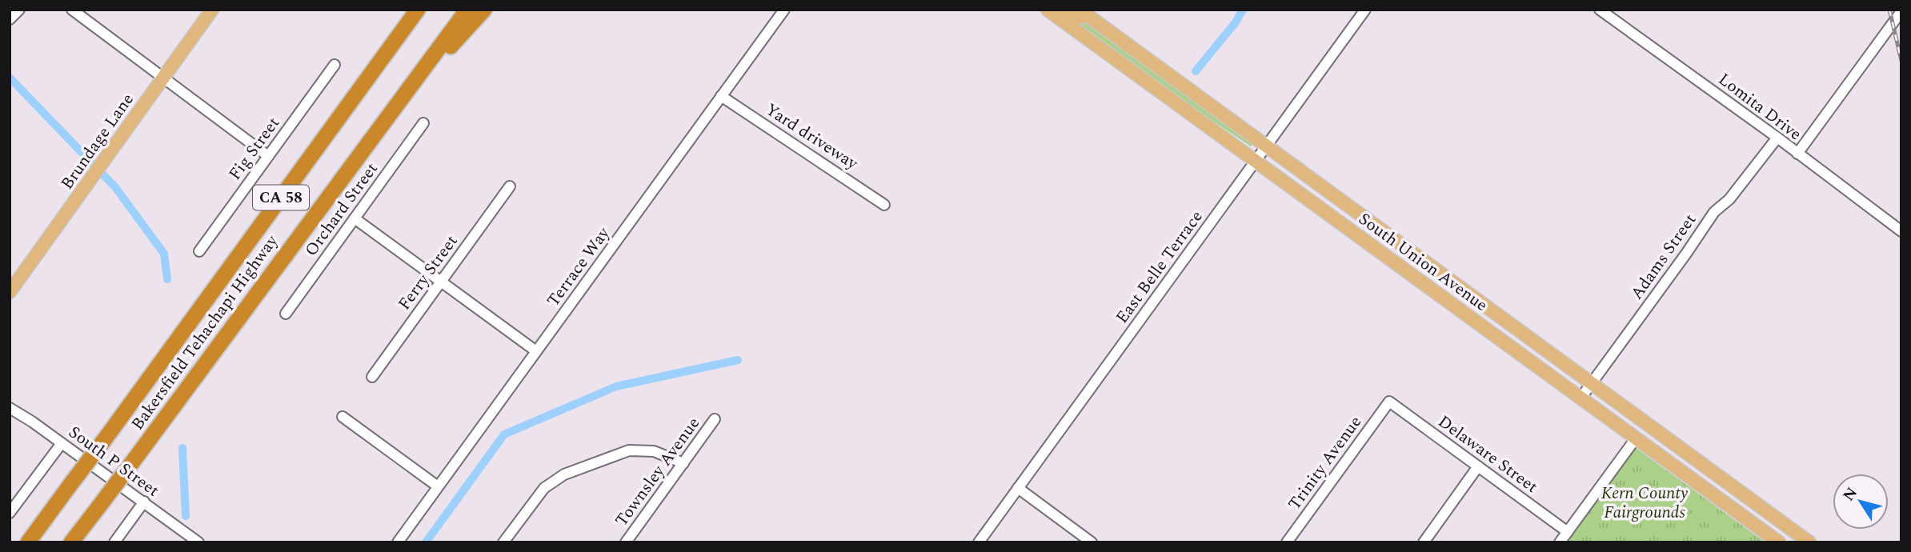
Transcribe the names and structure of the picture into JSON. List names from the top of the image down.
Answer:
{
  "streets": {
    "highway": ["CA 58", "Bakersfield Tehachapi Highway"],
    "main road": ["Brundage Lane", "South Union Avenue"],
    "street": [
      "Lomita Drive",
      "Yard driveway",
      "Fig Street",
      "Orchard Street",
      "Adams Street",
      "Terrace Way",
      "East Belle Terrace",
      "Ferry Street",
      "Delaware Street",
      "South P Street",
      "Trinity Avenue",
      "Townsley Avenue"
    ]
  },
  "crossings": [
    ["Lomita Drive", "Adams Street"],
    ["Yard driveway", "Terrace Way"],
    ["Adams Street", "South Union Avenue"],
    ["South Union Avenue", "East Belle Terrace"],
    ["Delaware Street", "Trinity Avenue"]
  ],
  "parks": ["Kern County Fairgrounds"],
  "north": "top left"
}
